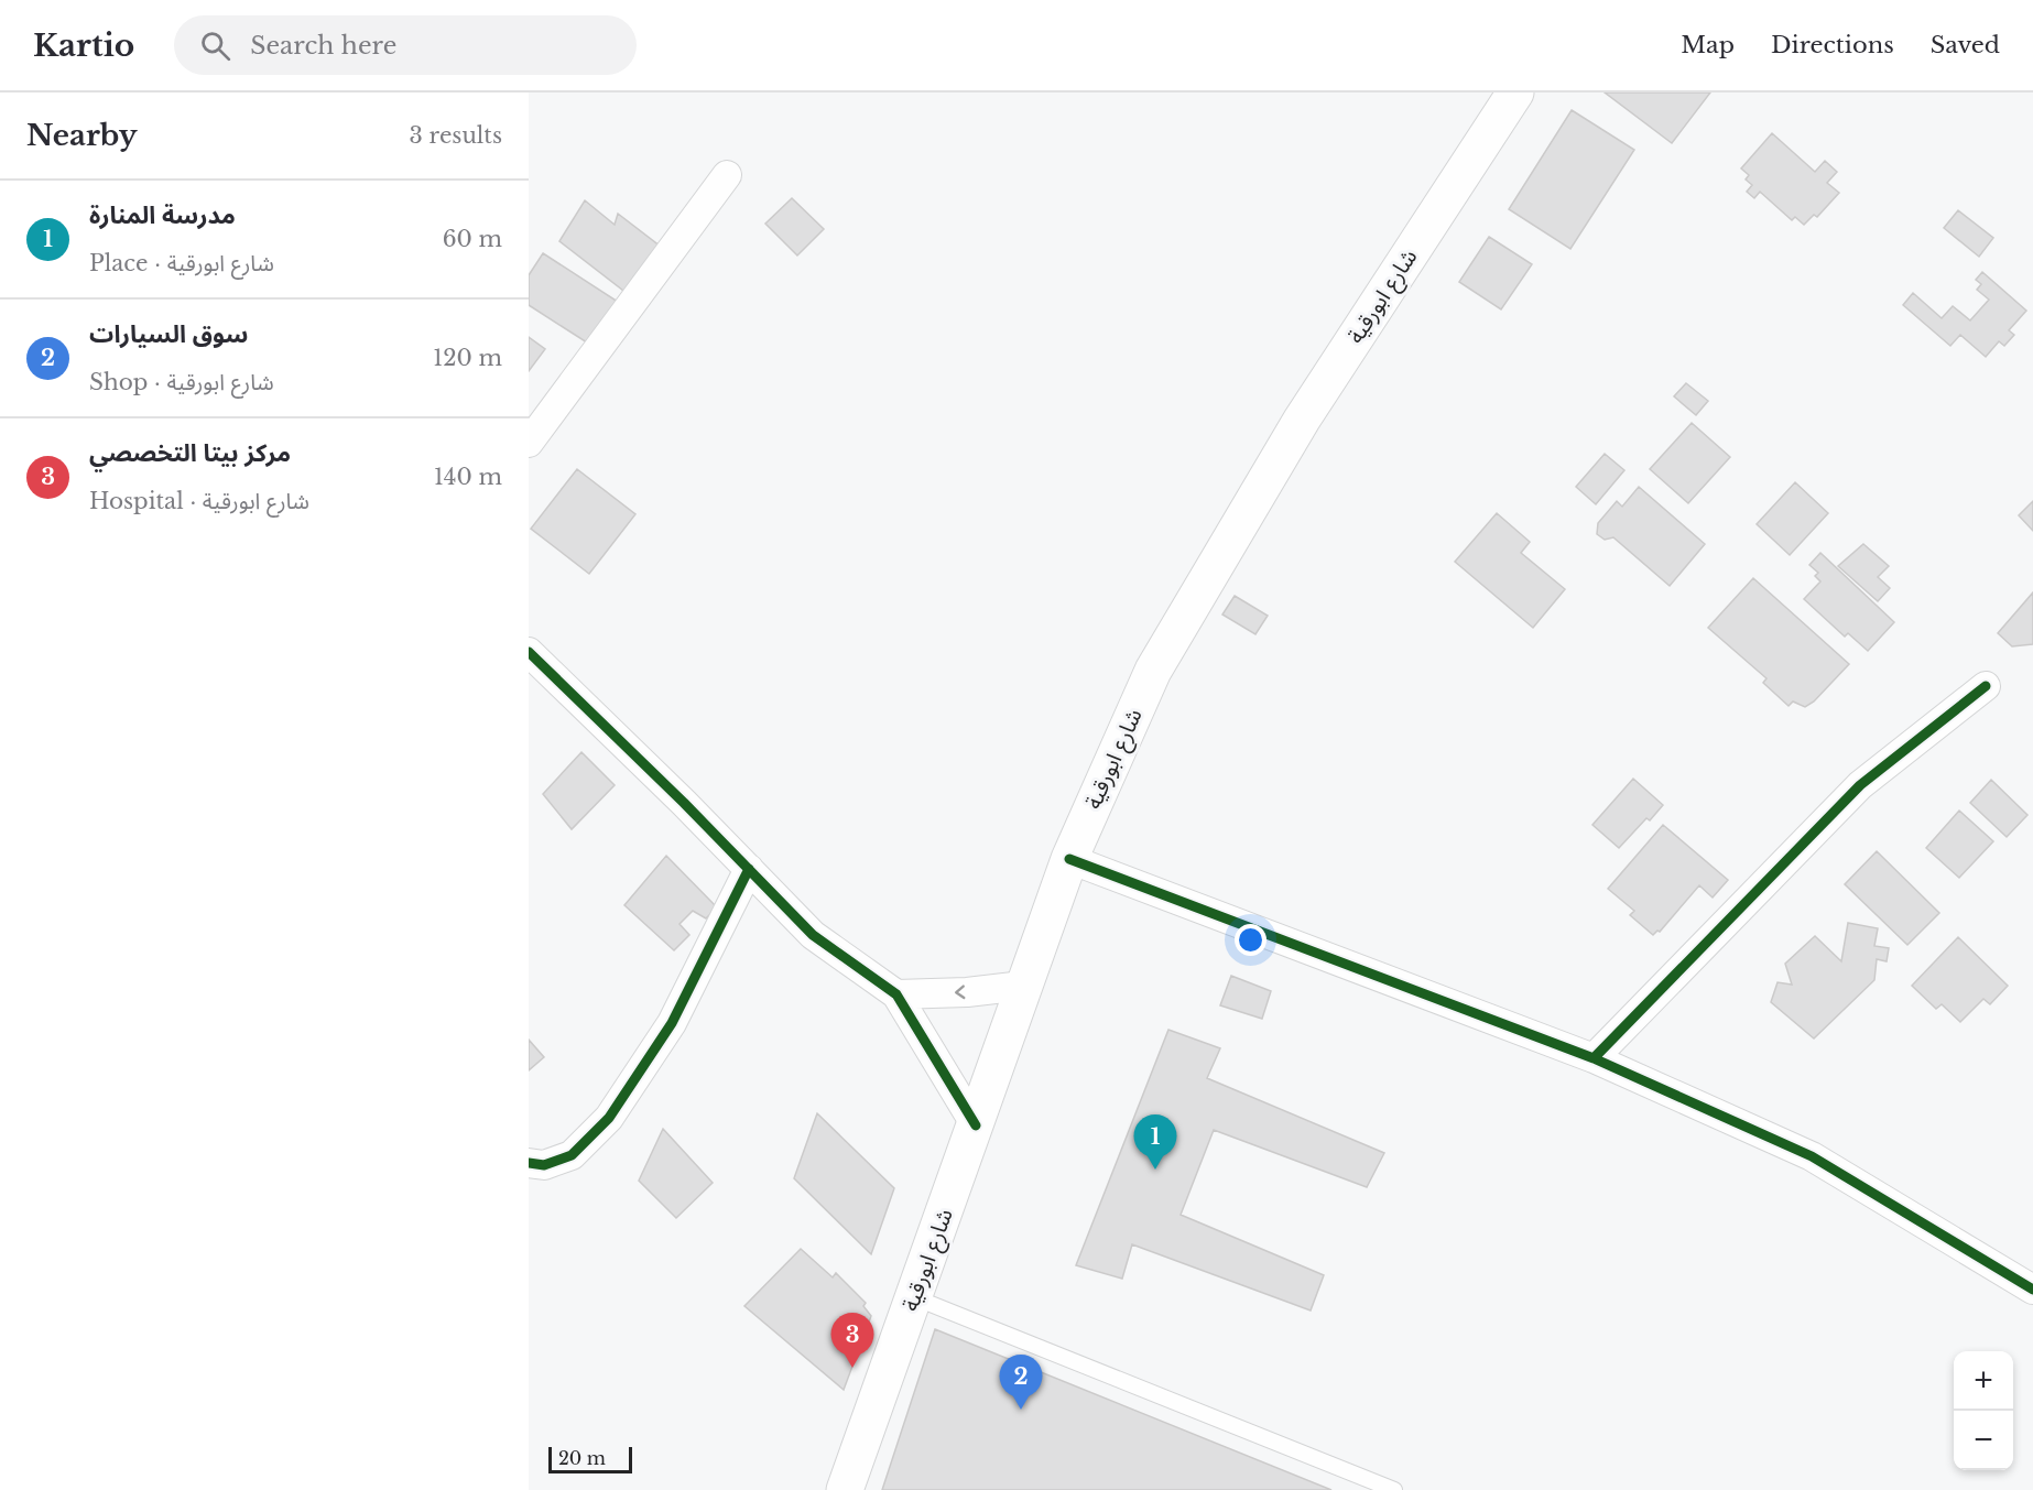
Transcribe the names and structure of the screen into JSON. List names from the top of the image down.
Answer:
{
  "streets": {
    "main road": ["شارع ابورقية"]
  },
  "scale_bar": "20 m",
  "page": {
    "header": "Kartio",
    "search": "Search here",
    "nav": ["Map", "Directions", "Saved"],
    "heading": ["Nearby", "3 results"],
    "list": [
      {
        "mark": "1",
        "name": "مدرسة المنارة",
        "note": "Place · شارع ابورقية",
        "value": "60 m"
      },
      {
        "mark": "2",
        "name": "سوق السيارات",
        "note": "Shop · شارع ابورقية",
        "value": "120 m"
      },
      {
        "mark": "3",
        "name": "مركز بيتا التخصصي",
        "note": "Hospital · شارع ابورقية",
        "value": "140 m"
      }
    ],
    "pins": ["1", "3", "2"],
    "map_buttons": ["+", "−"],
    "scale": "20 m"
  }
}
